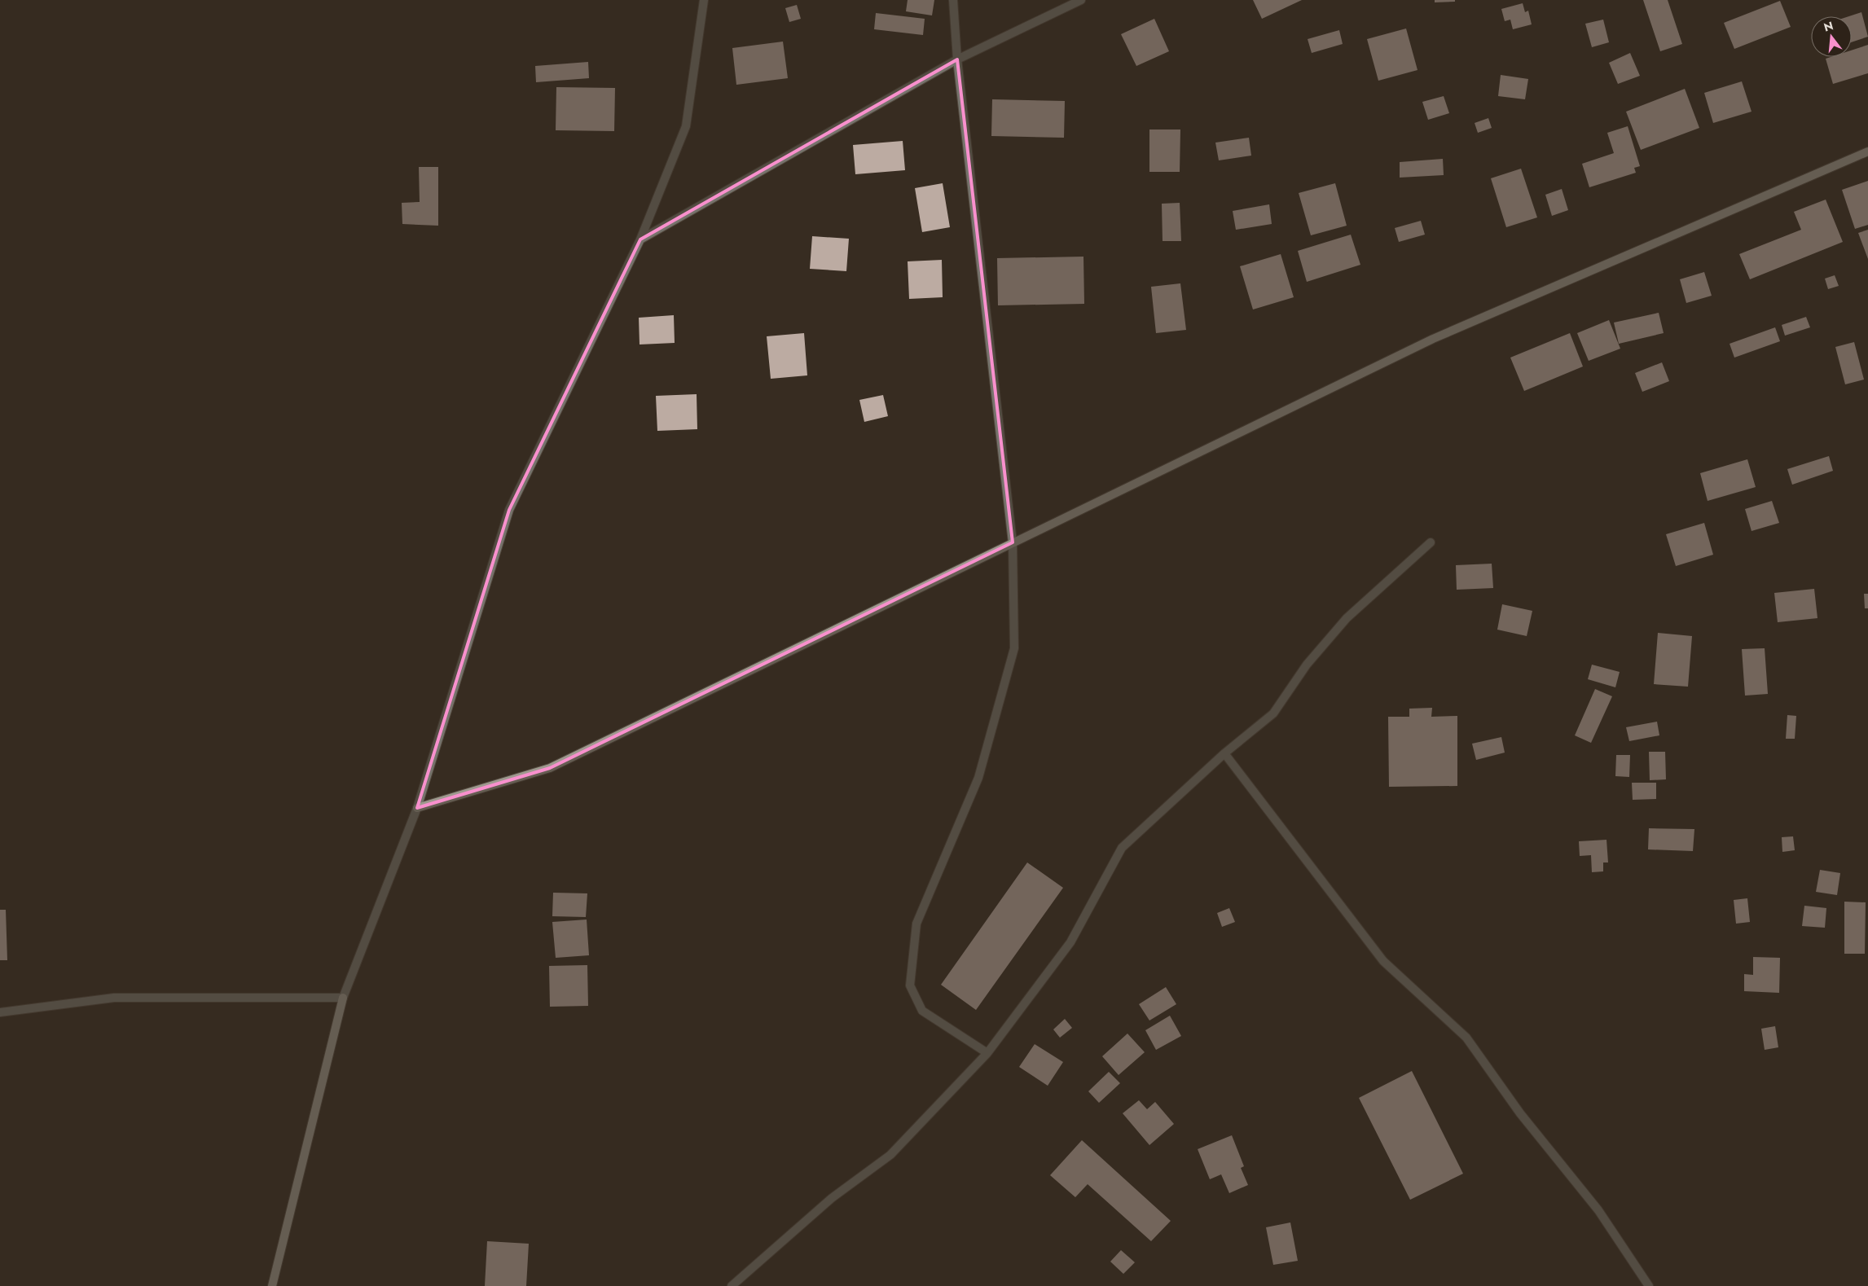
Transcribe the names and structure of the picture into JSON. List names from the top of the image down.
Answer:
{
  "north": "top"
}
